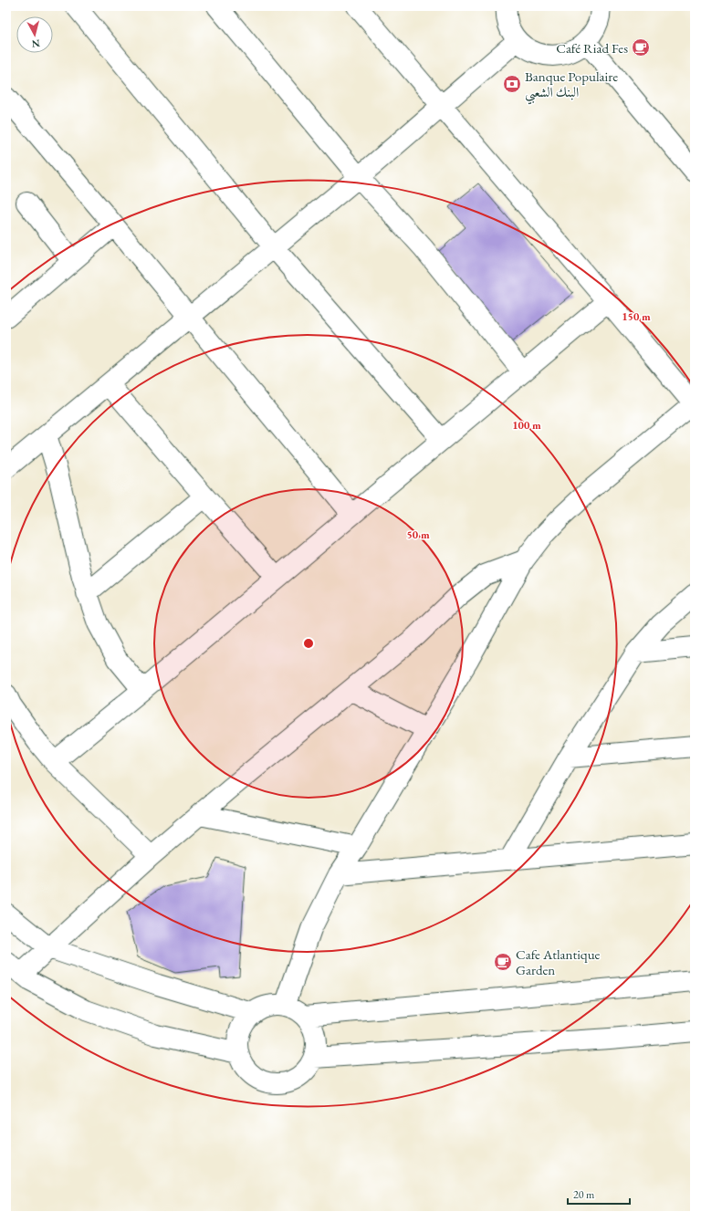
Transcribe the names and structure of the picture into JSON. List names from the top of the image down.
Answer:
{
  "places": {
    "cafe": ["Café Riad Fes", "Cafe Atlantique Garden"],
    "bank": ["Banque Populaire البنك الشعبي"]
  },
  "scale_bar": "20 m",
  "north": "bottom",
  "rings": ["150 m", "100 m", "50 m"]
}
